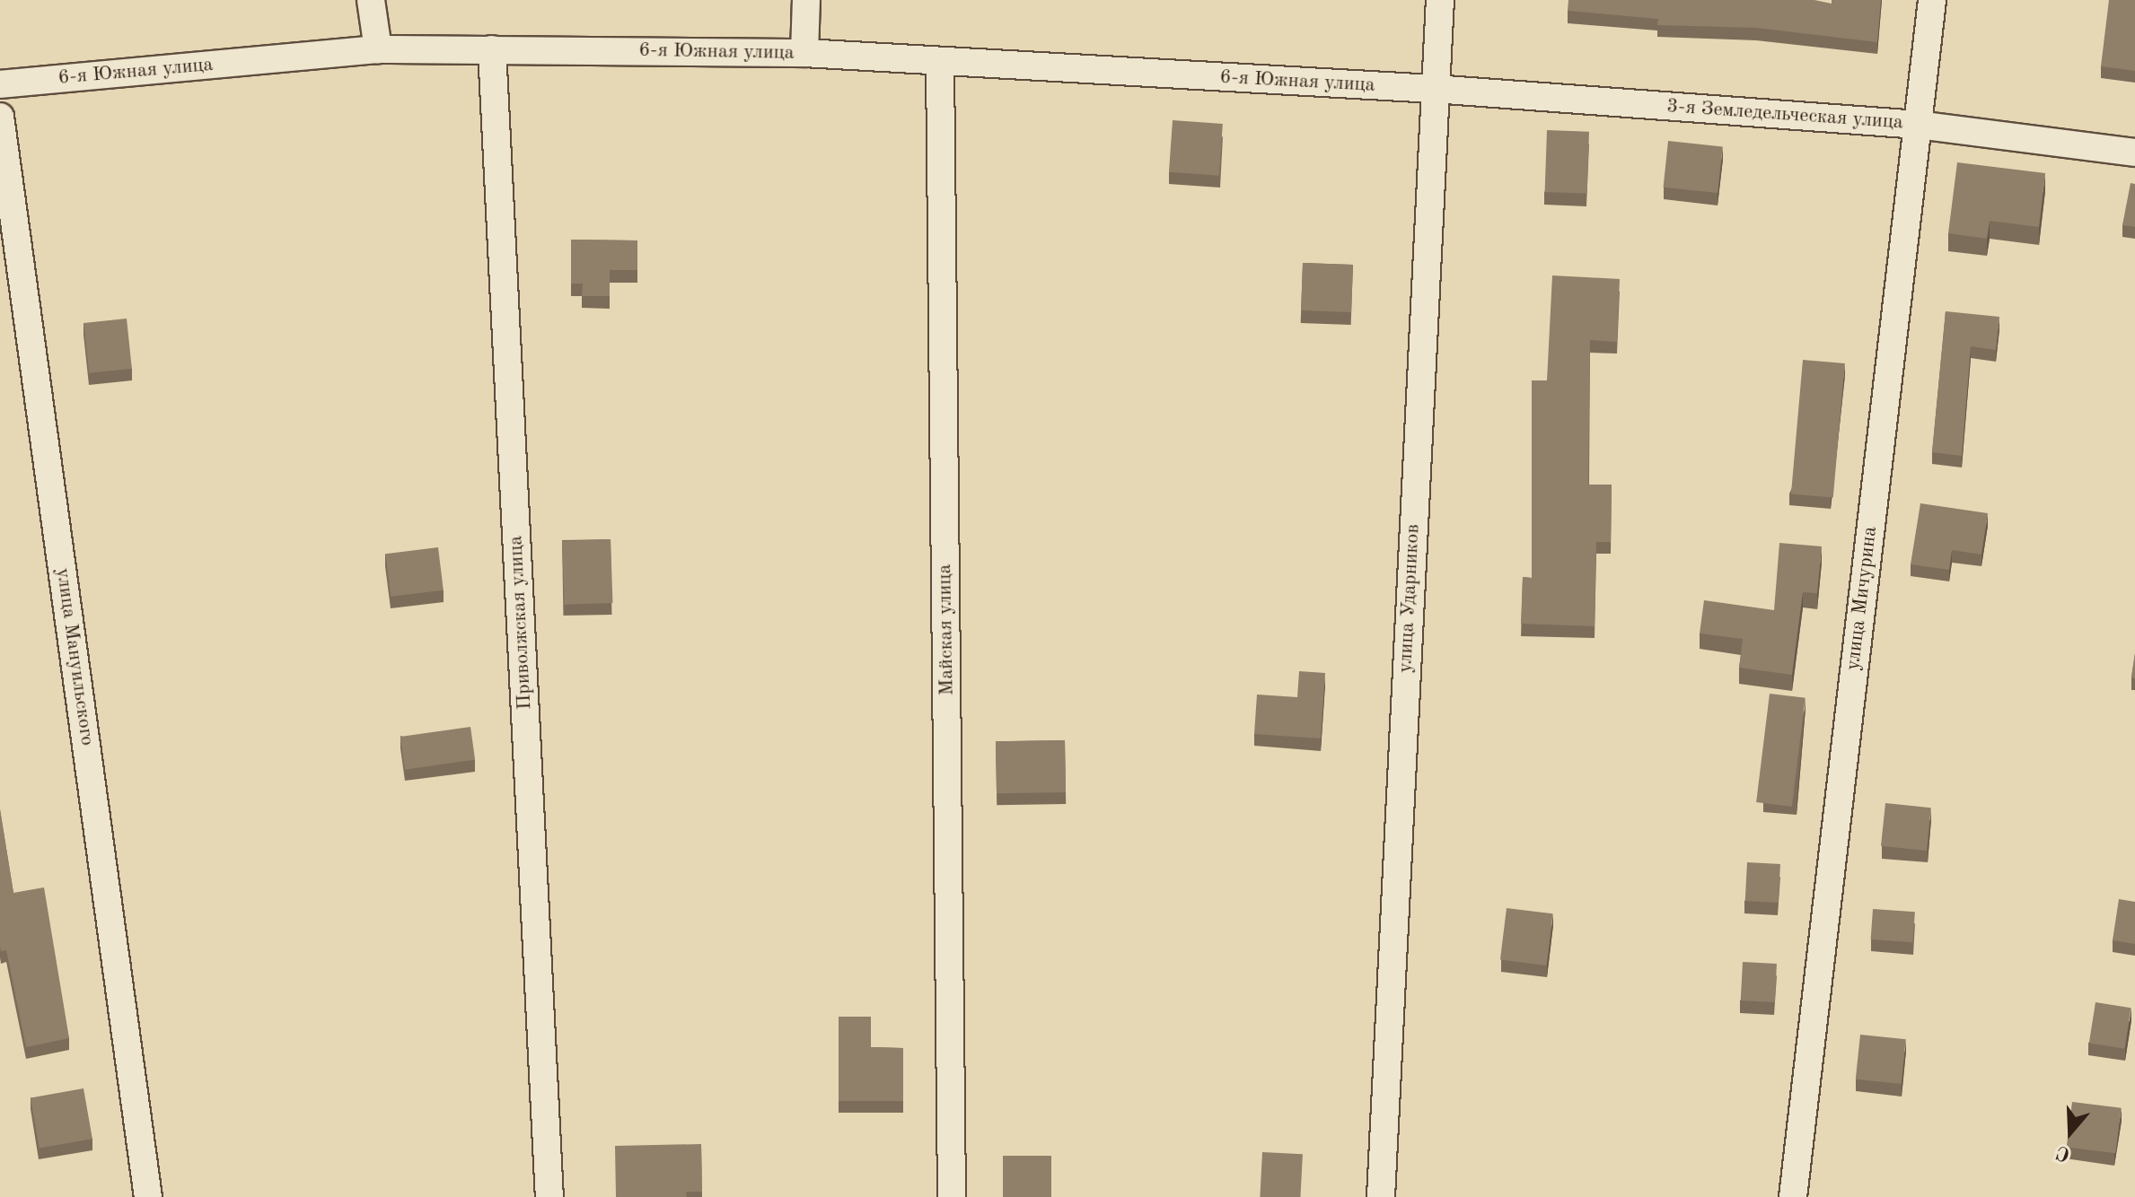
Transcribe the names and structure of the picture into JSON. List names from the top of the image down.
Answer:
{
  "streets": {
    "street": [
      "6-я Южная улица",
      "3-я Земледельческая улица",
      "улица Ударников",
      "улица Мичурина",
      "Приволжская улица",
      "Майская улица",
      "улица Мануильского"
    ]
  },
  "crossings": [
    ["6-я Южная улица", "3-я Земледельческая улица"],
    ["6-я Южная улица", "улица Ударников"],
    ["6-я Южная улица", "Приволжская улица"],
    ["6-я Южная улица", "Майская улица"],
    ["3-я Земледельческая улица", "улица Ударников"],
    ["3-я Земледельческая улица", "улица Мичурина"]
  ],
  "north": "bottom"
}
